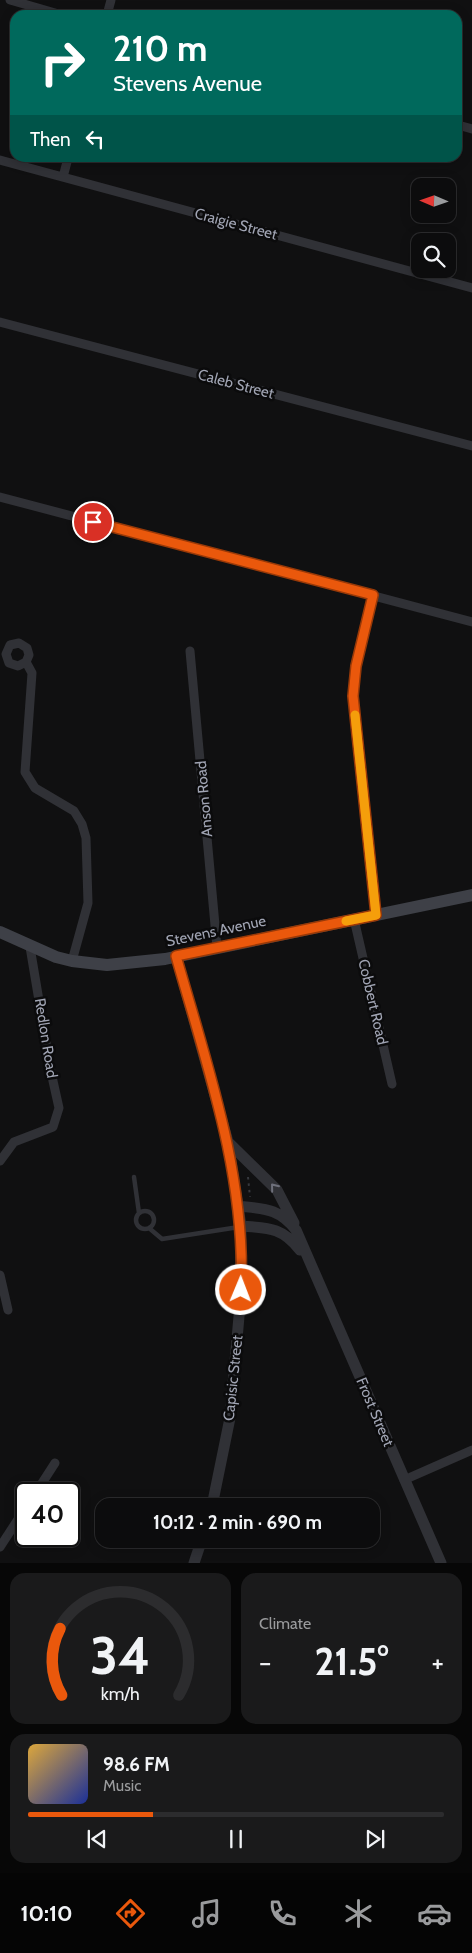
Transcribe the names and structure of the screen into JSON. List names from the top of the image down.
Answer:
{
  "streets": {
    "main road": ["Stevens Avenue"],
    "street": [
      "Craigie Street",
      "Caleb Street",
      "Anson Road",
      "Cobbert Road",
      "Redlon Road",
      "Capisic Street",
      "Frost Street"
    ]
  },
  "crossings": [
    ["Anson Road", "Stevens Avenue"],
    ["Stevens Avenue", "Cobbert Road"],
    ["Stevens Avenue", "Redlon Road"],
    ["Stevens Avenue", "Capisic Street"],
    ["Capisic Street", "Frost Street"]
  ],
  "north": "left",
  "page": {
    "turn": ["210 m", "Stevens Avenue"],
    "then": "Then",
    "limit": "40",
    "trip": "10:12 · 2 min · 690 m",
    "tile": "Climate",
    "heat": ["−", "21.5°", "+"],
    "song": ["98.6 FM", "Music"],
    "tabs": "10:10",
    "gauge": ["34", "km/h"]
  }
}
